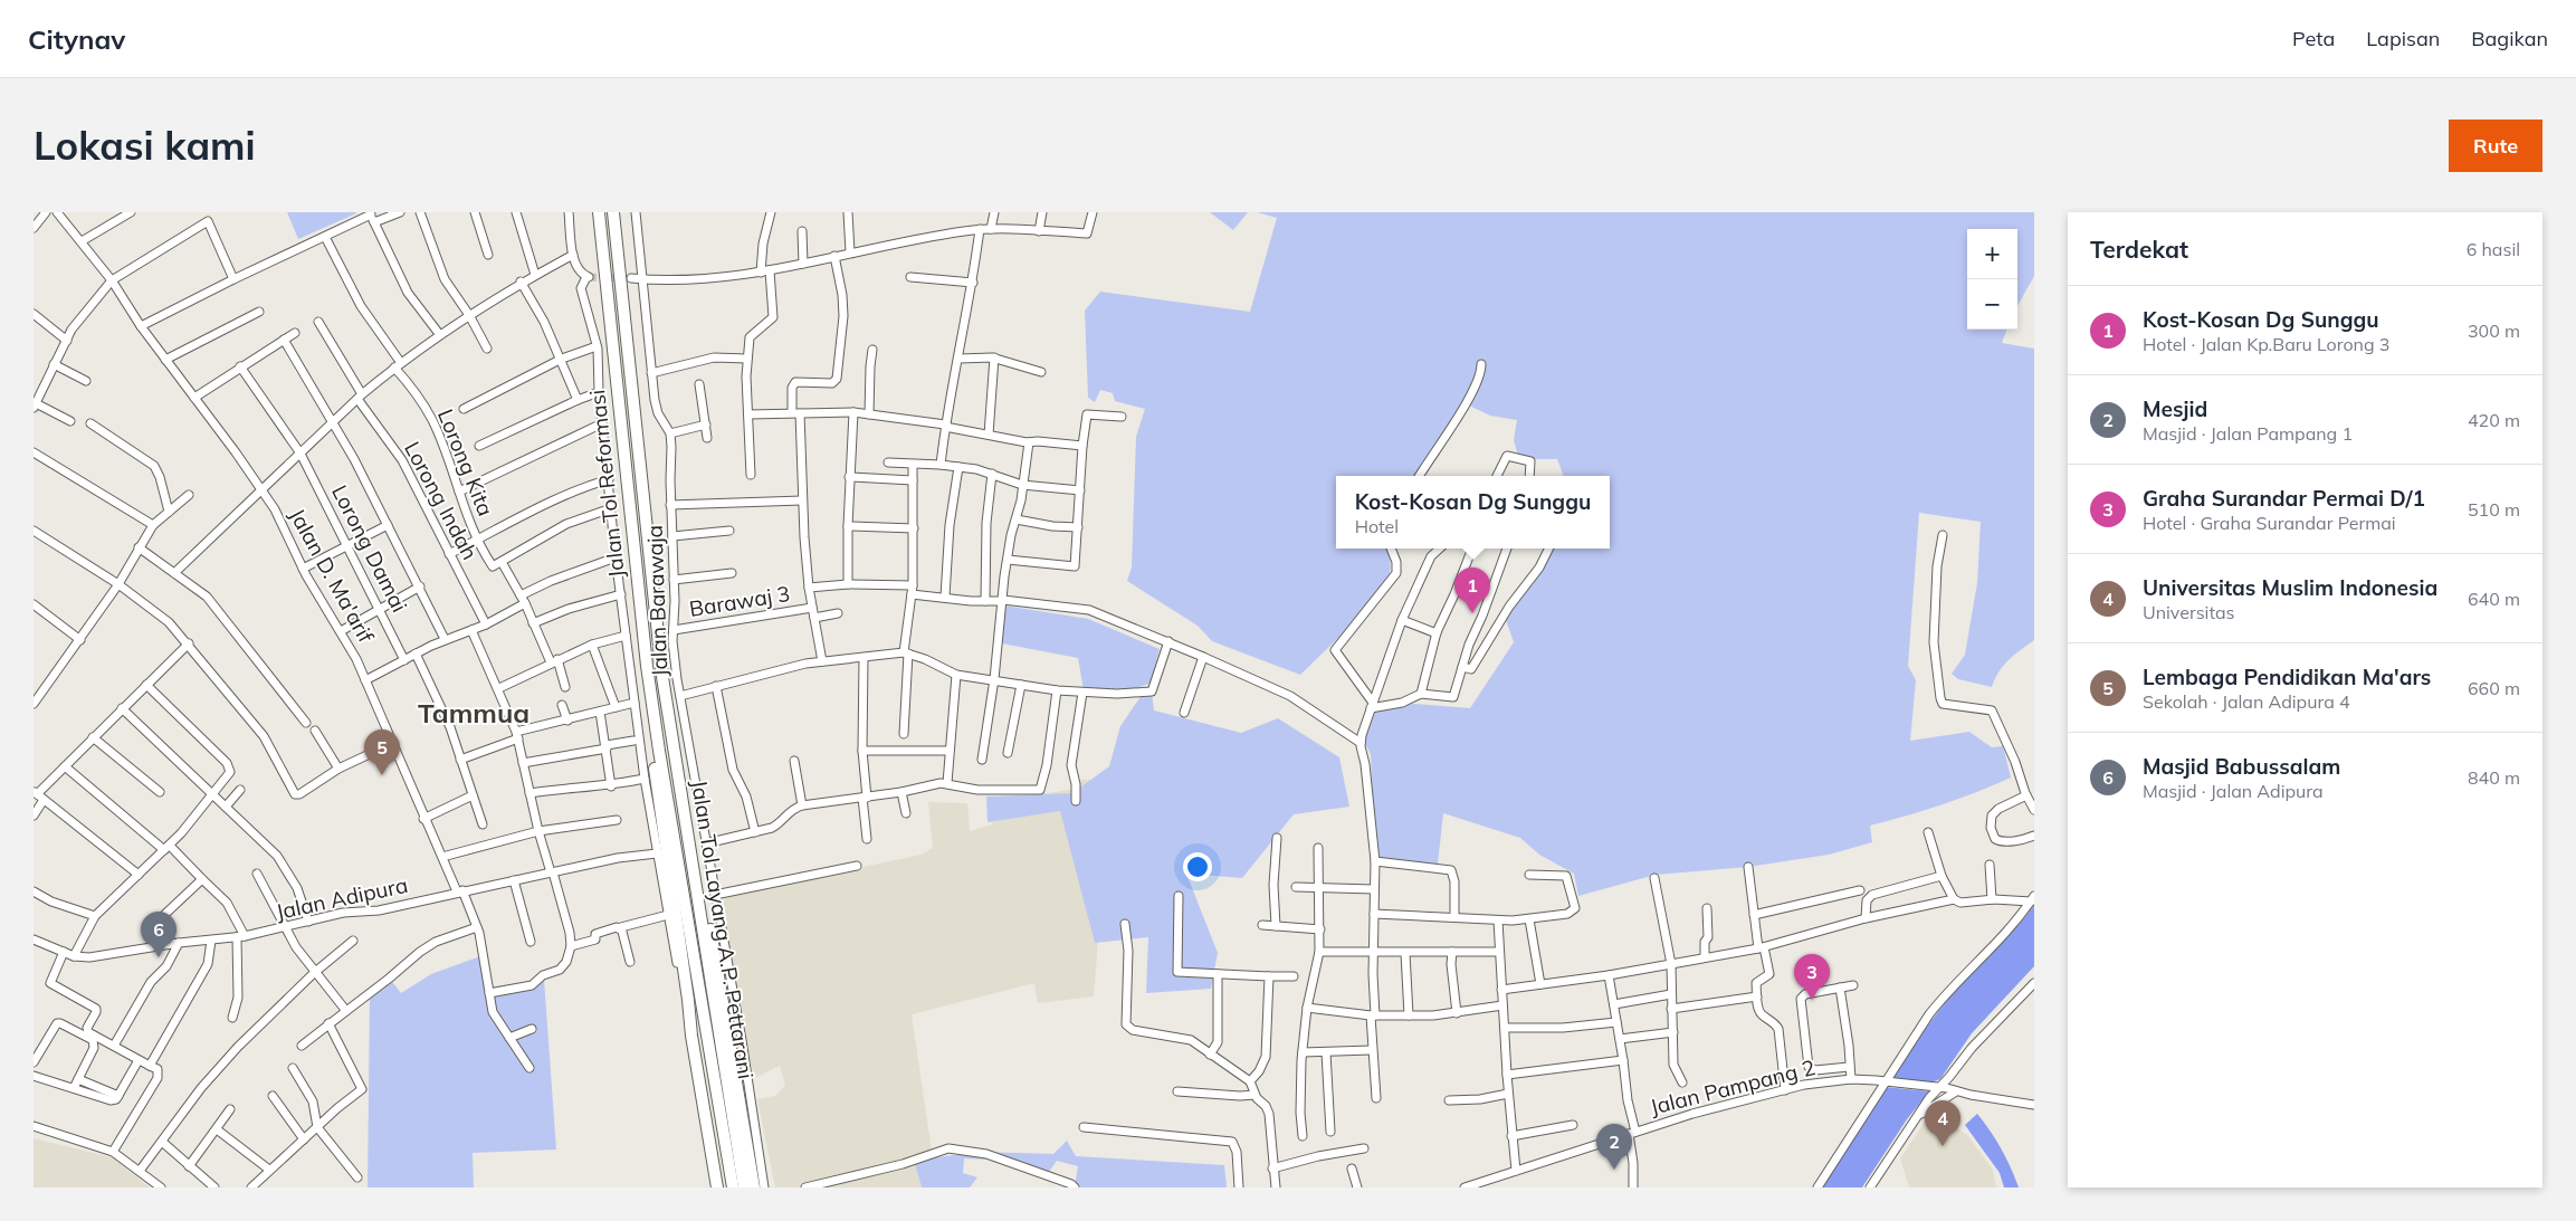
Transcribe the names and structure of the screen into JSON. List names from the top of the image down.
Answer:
{
  "streets": {
    "highway": ["Jalan Tol Reformasi", "Jalan Tol Layang A.P. Pettarani"],
    "street": [
      "Lorong Kita",
      "Lorong Indah",
      "Lorong Damai",
      "Jalan D. Ma'arif",
      "Jalan Barawaja",
      "Barawaj 3",
      "Jalan Adipura",
      "Jalan Pampang 2"
    ]
  },
  "crossings": [
    ["Jalan Tol Reformasi", "Jalan Tol Layang A.P. Pettarani"],
    ["Jalan D. Ma'arif", "Jalan Adipura"],
    ["Jalan Barawaja", "Barawaj 3"]
  ],
  "districts": ["Tammua"],
  "page": {
    "header": "Citynav",
    "nav": ["Peta", "Lapisan", "Bagikan"],
    "buttons": "Rute",
    "title": "Lokasi kami",
    "heading": ["Terdekat", "6 hasil"],
    "map_buttons": ["+", "−"],
    "list": [
      {
        "mark": "1",
        "name": "Kost-Kosan Dg Sunggu",
        "note": "Hotel · Jalan Kp.Baru Lorong 3",
        "value": "300 m"
      },
      {
        "mark": "2",
        "name": "Mesjid",
        "note": "Masjid · Jalan Pampang 1",
        "value": "420 m"
      },
      {
        "mark": "3",
        "name": "Graha Surandar Permai D/1",
        "note": "Hotel · Graha Surandar Permai",
        "value": "510 m"
      },
      {
        "mark": "4",
        "name": "Universitas Muslim Indonesia",
        "note": "Universitas",
        "value": "640 m"
      },
      {
        "mark": "5",
        "name": "Lembaga Pendidikan Ma'ars",
        "note": "Sekolah · Jalan Adipura 4",
        "value": "660 m"
      },
      {
        "mark": "6",
        "name": "Masjid Babussalam",
        "note": "Masjid · Jalan Adipura",
        "value": "840 m"
      }
    ],
    "popup": ["Kost-Kosan Dg Sunggu", "Hotel"],
    "pins": [
      "1",
      "5",
      "6",
      "3",
      "4",
      "2"
    ]
  }
}
